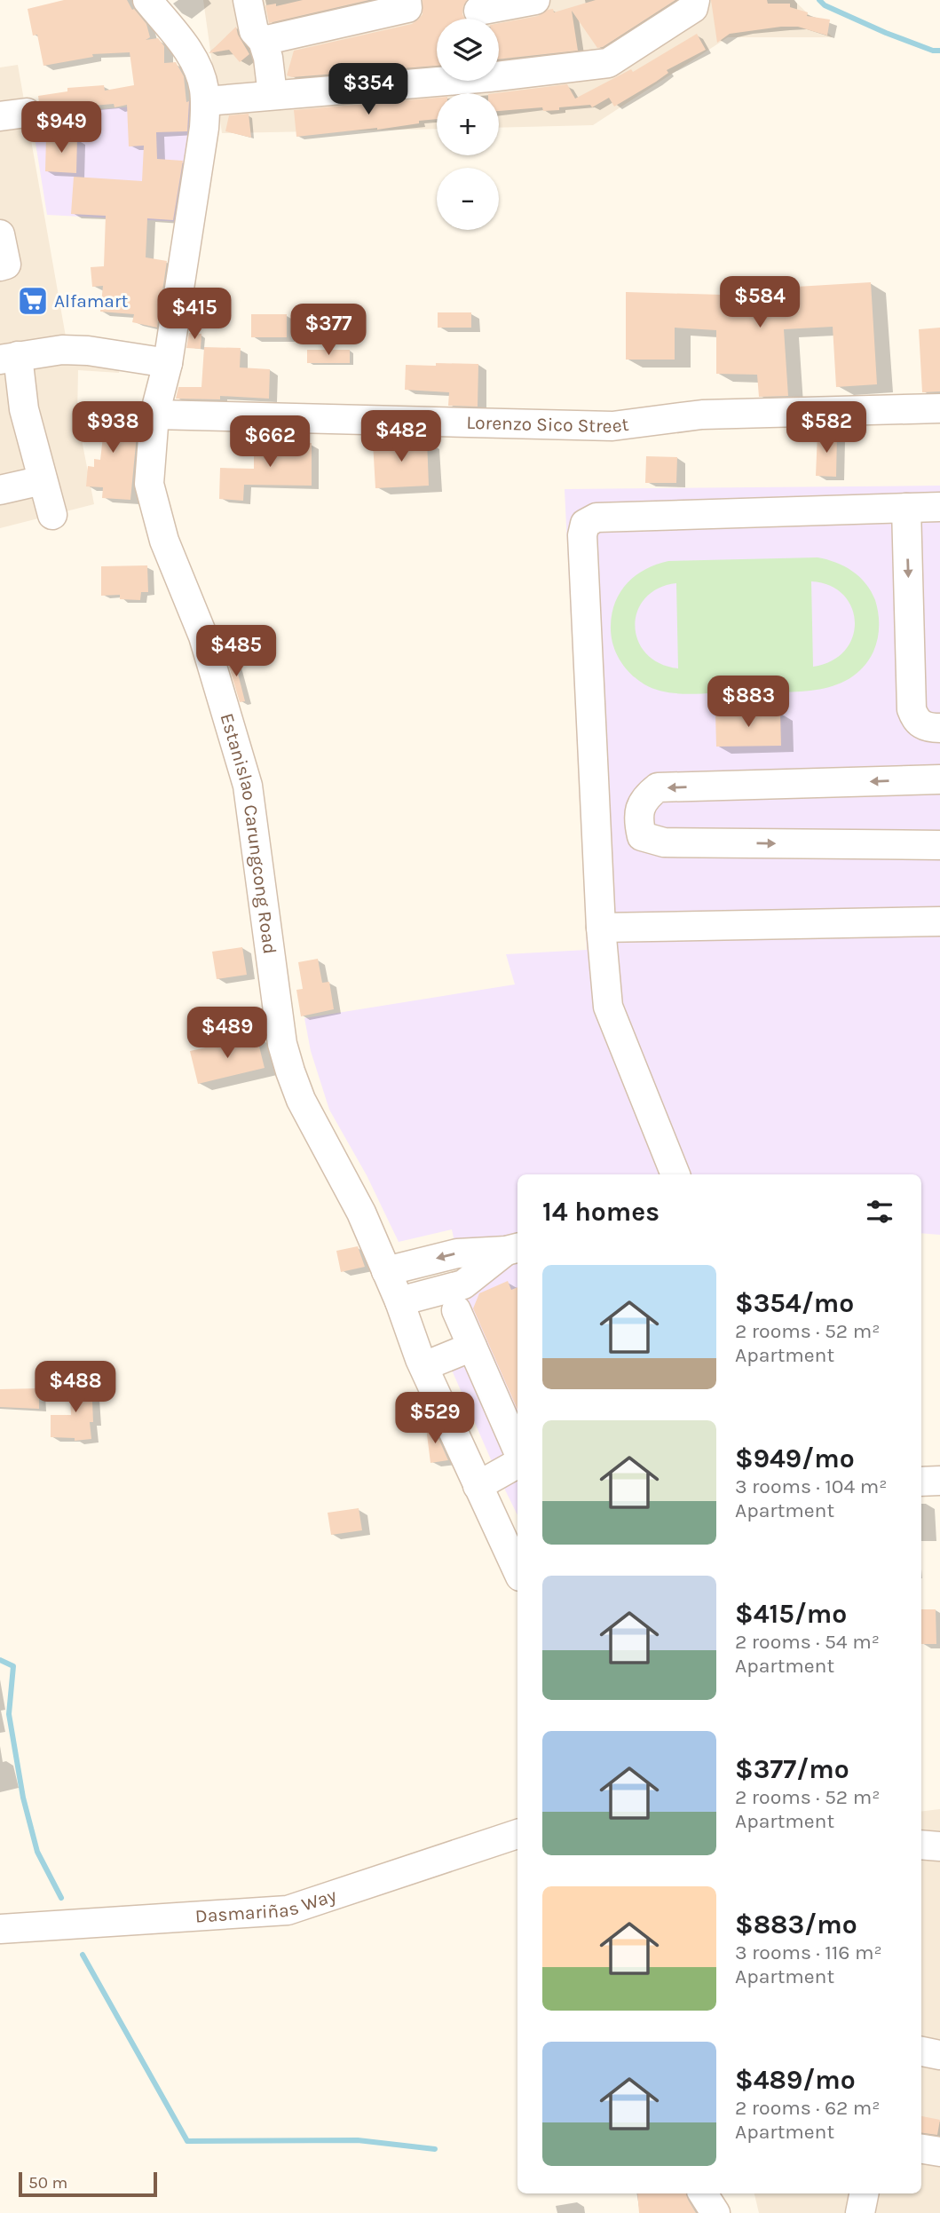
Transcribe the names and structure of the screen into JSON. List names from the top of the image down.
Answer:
{
  "streets": {
    "street": ["Lorenzo Sico Street", "Estanislao Carungcong Road", "Dasmariñas Way"]
  },
  "crossings": [
    ["Lorenzo Sico Street", "Estanislao Carungcong Road"]
  ],
  "places": {
    "supermarket": ["Alfamart"]
  },
  "scale_bar": "50 m",
  "page": {
    "map_buttons": ["+", "−"],
    "price": [
      "$354",
      "$949",
      "$584",
      "$415",
      "$377",
      "$938",
      "$582",
      "$482",
      "$662",
      "$485",
      "$883",
      "$489",
      "$488",
      "$529"
    ],
    "heading": "14 homes",
    "list": [
      {
        "name": "$354/mo",
        "note": "2 rooms · 52 m² · Apartment"
      },
      {
        "name": "$949/mo",
        "note": "3 rooms · 104 m² · Apartment"
      },
      {
        "name": "$415/mo",
        "note": "2 rooms · 54 m² · Apartment"
      },
      {
        "name": "$377/mo",
        "note": "2 rooms · 52 m² · Apartment"
      },
      {
        "name": "$883/mo",
        "note": "3 rooms · 116 m² · Apartment"
      },
      {
        "name": "$489/mo",
        "note": "2 rooms · 62 m² · Apartment"
      }
    ],
    "scale": "50 m"
  }
}
